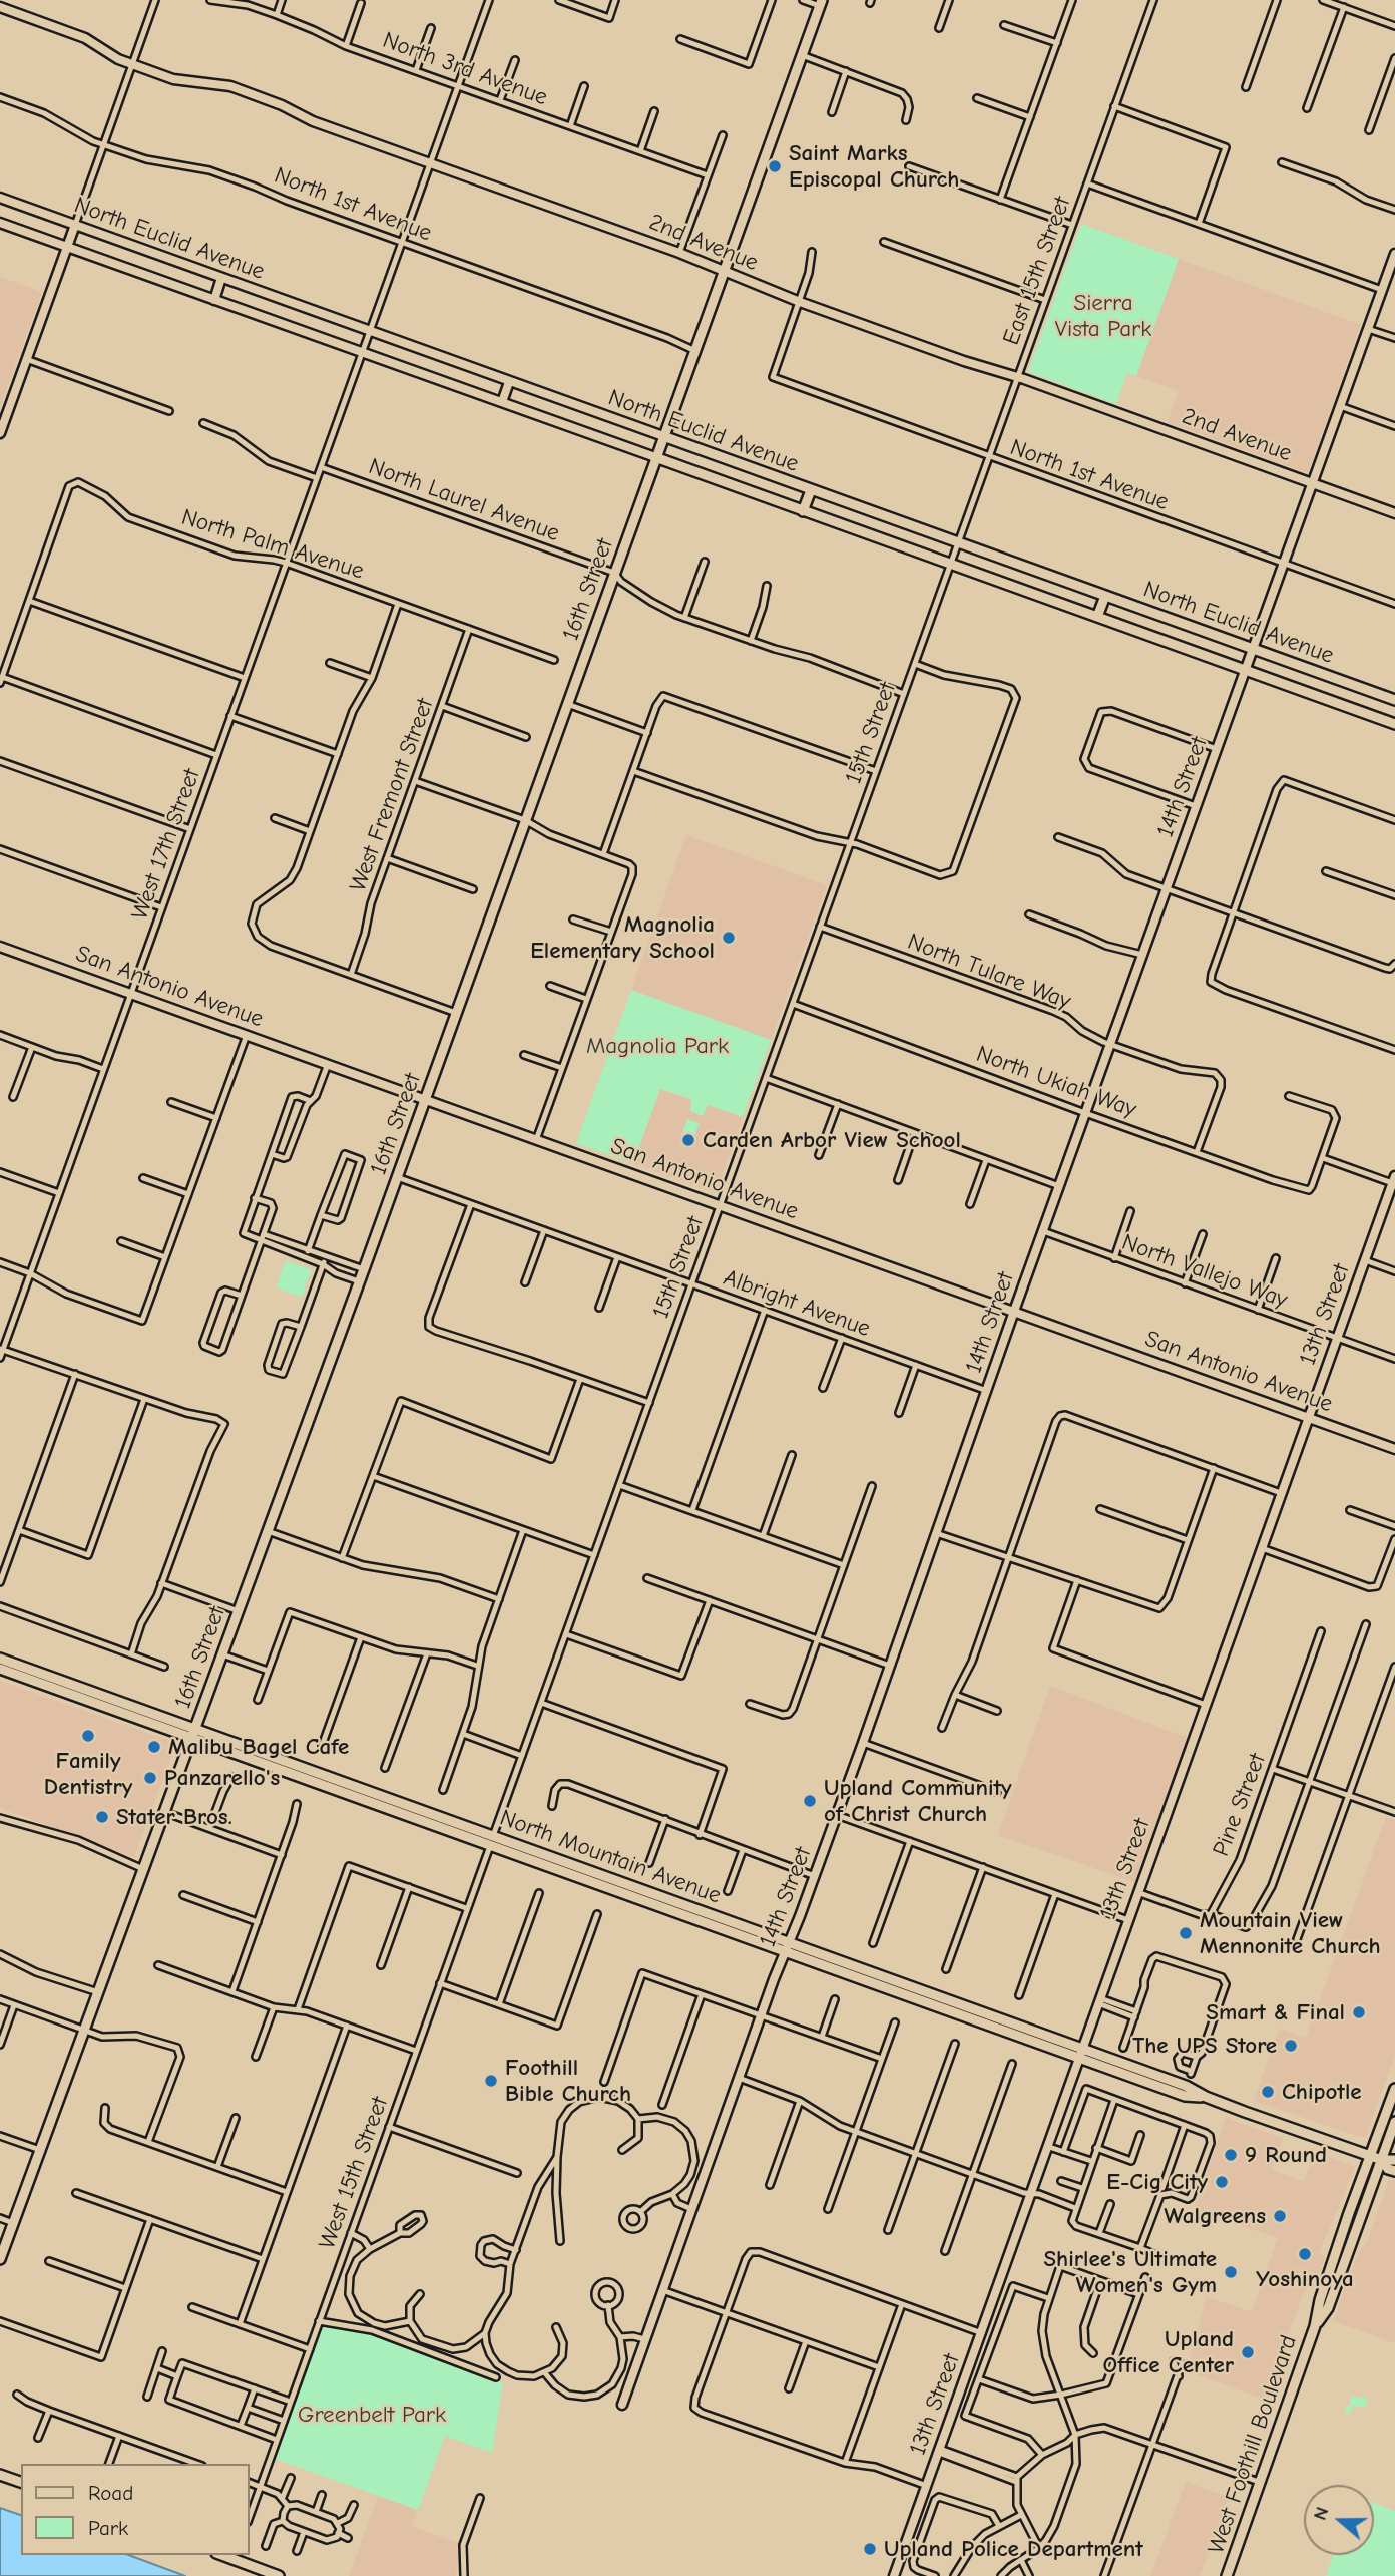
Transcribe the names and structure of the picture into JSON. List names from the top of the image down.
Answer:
{
  "streets": {
    "main road": [
      "North Euclid Avenue",
      "16th Street",
      "North Mountain Avenue",
      "West Foothill Boulevard"
    ],
    "street": [
      "North 3rd Avenue",
      "North 1st Avenue",
      "2nd Avenue",
      "East 15th Street",
      "North Laurel Avenue",
      "North Palm Avenue",
      "15th Street",
      "14th Street",
      "West Fremont Street",
      "West 17th Street",
      "North Tulare Way",
      "San Antonio Avenue",
      "North Ukiah Way",
      "North Vallejo Way",
      "Albright Avenue",
      "13th Street",
      "Pine Street",
      "West 15th Street"
    ]
  },
  "crossings": [
    ["North 3rd Avenue", "West 17th Street"],
    ["North 1st Avenue", "2nd Avenue"],
    ["North 1st Avenue", "East 15th Street"],
    ["North 1st Avenue", "16th Street"],
    ["North 1st Avenue", "14th Street"],
    ["North 1st Avenue", "West 17th Street"],
    ["North Euclid Avenue", "East 15th Street"],
    ["North Euclid Avenue", "16th Street"],
    ["North Euclid Avenue", "15th Street"],
    ["North Euclid Avenue", "14th Street"],
    ["North Euclid Avenue", "West 17th Street"],
    ["2nd Avenue", "East 15th Street"],
    ["2nd Avenue", "16th Street"],
    ["2nd Avenue", "14th Street"],
    ["2nd Avenue", "West 17th Street"],
    ["East 15th Street", "15th Street"],
    ["North Laurel Avenue", "16th Street"],
    ["North Laurel Avenue", "15th Street"],
    ["North Laurel Avenue", "West 17th Street"],
    ["North Palm Avenue", "West Fremont Street"],
    ["North Palm Avenue", "West 17th Street"],
    ["16th Street", "San Antonio Avenue"],
    ["16th Street", "Albright Avenue"],
    ["16th Street", "North Mountain Avenue"],
    ["15th Street", "North Tulare Way"],
    ["15th Street", "San Antonio Avenue"],
    ["15th Street", "North Ukiah Way"],
    ["15th Street", "Albright Avenue"],
    ["15th Street", "North Mountain Avenue"],
    ["15th Street", "West 15th Street"],
    ["14th Street", "North Tulare Way"],
    ["14th Street", "San Antonio Avenue"],
    ["14th Street", "North Ukiah Way"],
    ["14th Street", "North Vallejo Way"],
    ["14th Street", "Albright Avenue"],
    ["14th Street", "North Mountain Avenue"],
    ["West 17th Street", "San Antonio Avenue"],
    ["North Tulare Way", "North Ukiah Way"],
    ["San Antonio Avenue", "13th Street"],
    ["North Vallejo Way", "13th Street"],
    ["13th Street", "North Mountain Avenue"],
    ["North Mountain Avenue", "West 15th Street"],
    ["North Mountain Avenue", "West Foothill Boulevard"]
  ],
  "parks": ["Sierra Vista Park", "Magnolia Park", "Greenbelt Park"],
  "places": [
    "Saint Marks Episcopal Church",
    "Magnolia Elementary School",
    "Carden Arbor View School",
    "Family Dentistry",
    "Malibu Bagel Cafe",
    "Panzarello's",
    "Upland Community of Christ Church",
    "Stater Bros.",
    "Mountain View Mennonite Church",
    "Smart & Final",
    "The UPS Store",
    "Foothill Bible Church",
    "Chipotle",
    "9 Round",
    "E-Cig City",
    "Walgreens",
    "Yoshinoya",
    "Shirlee's Ultimate Women's Gym",
    "Upland Office Center",
    "Upland Police Department"
  ],
  "legend": ["Road", "Park"],
  "north": "left"
}
